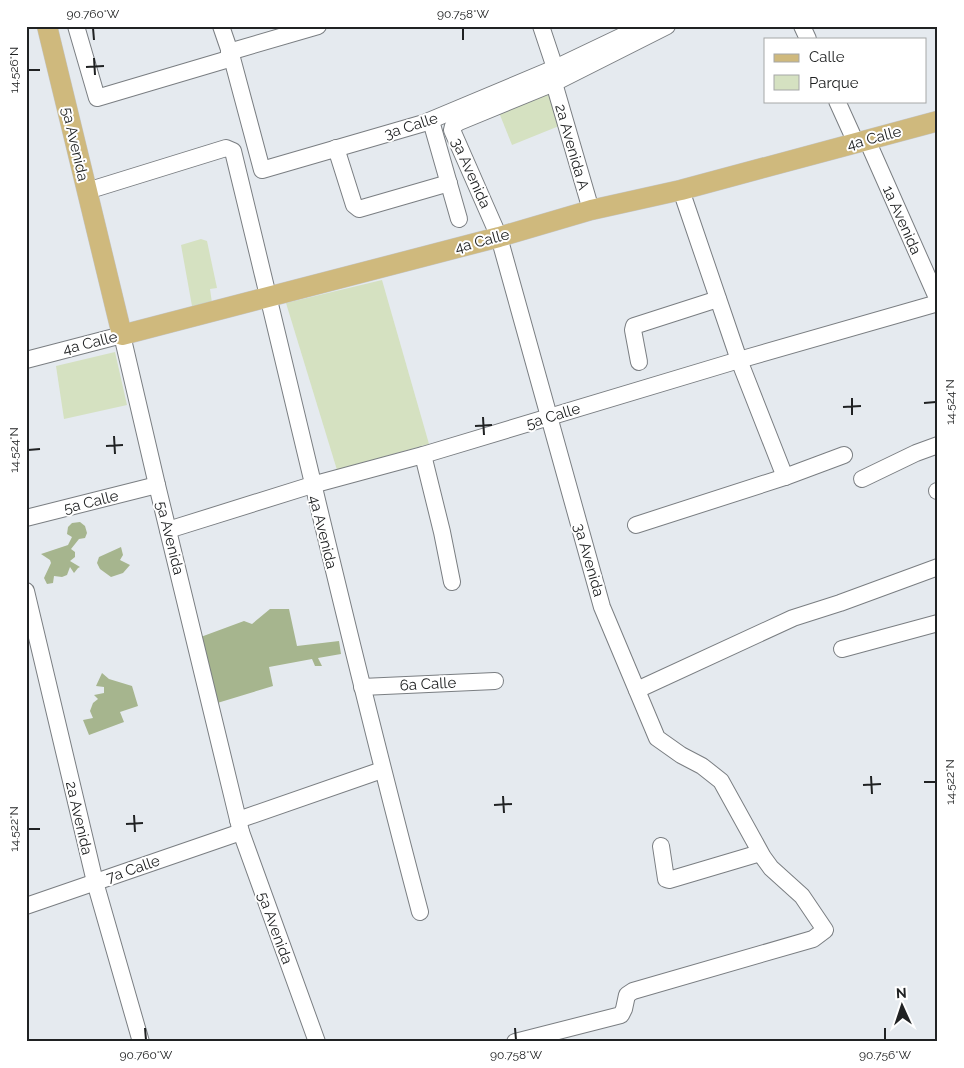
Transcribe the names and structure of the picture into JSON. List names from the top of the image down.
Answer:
{
  "streets": {
    "main road": ["4a Calle", "5a Avenida"],
    "street": [
      "3a Calle",
      "2a Avenida A",
      "3a Avenida",
      "1a Avenida",
      "5a Calle",
      "4a Avenida",
      "6a Calle",
      "2a Avenida",
      "7a Calle"
    ]
  },
  "crossings": [
    ["3a Calle", "2a Avenida A"],
    ["3a Calle", "3a Avenida"],
    ["4a Calle", "5a Avenida"],
    ["4a Calle", "2a Avenida A"],
    ["4a Calle", "3a Avenida"],
    ["4a Calle", "1a Avenida"],
    ["4a Calle", "4a Avenida"],
    ["5a Avenida", "5a Calle"],
    ["5a Avenida", "4a Avenida"],
    ["5a Avenida", "7a Calle"],
    ["3a Avenida", "5a Calle"],
    ["1a Avenida", "5a Calle"],
    ["5a Calle", "4a Avenida"],
    ["4a Avenida", "6a Calle"],
    ["4a Avenida", "7a Calle"],
    ["2a Avenida", "7a Calle"]
  ],
  "legend": ["Calle", "Parque"],
  "north": "top",
  "coordinates": [
    "90.760°W",
    "90.758°W",
    "14.526°N",
    "14.524°N",
    "14.522°N",
    "90.756°W"
  ]
}
